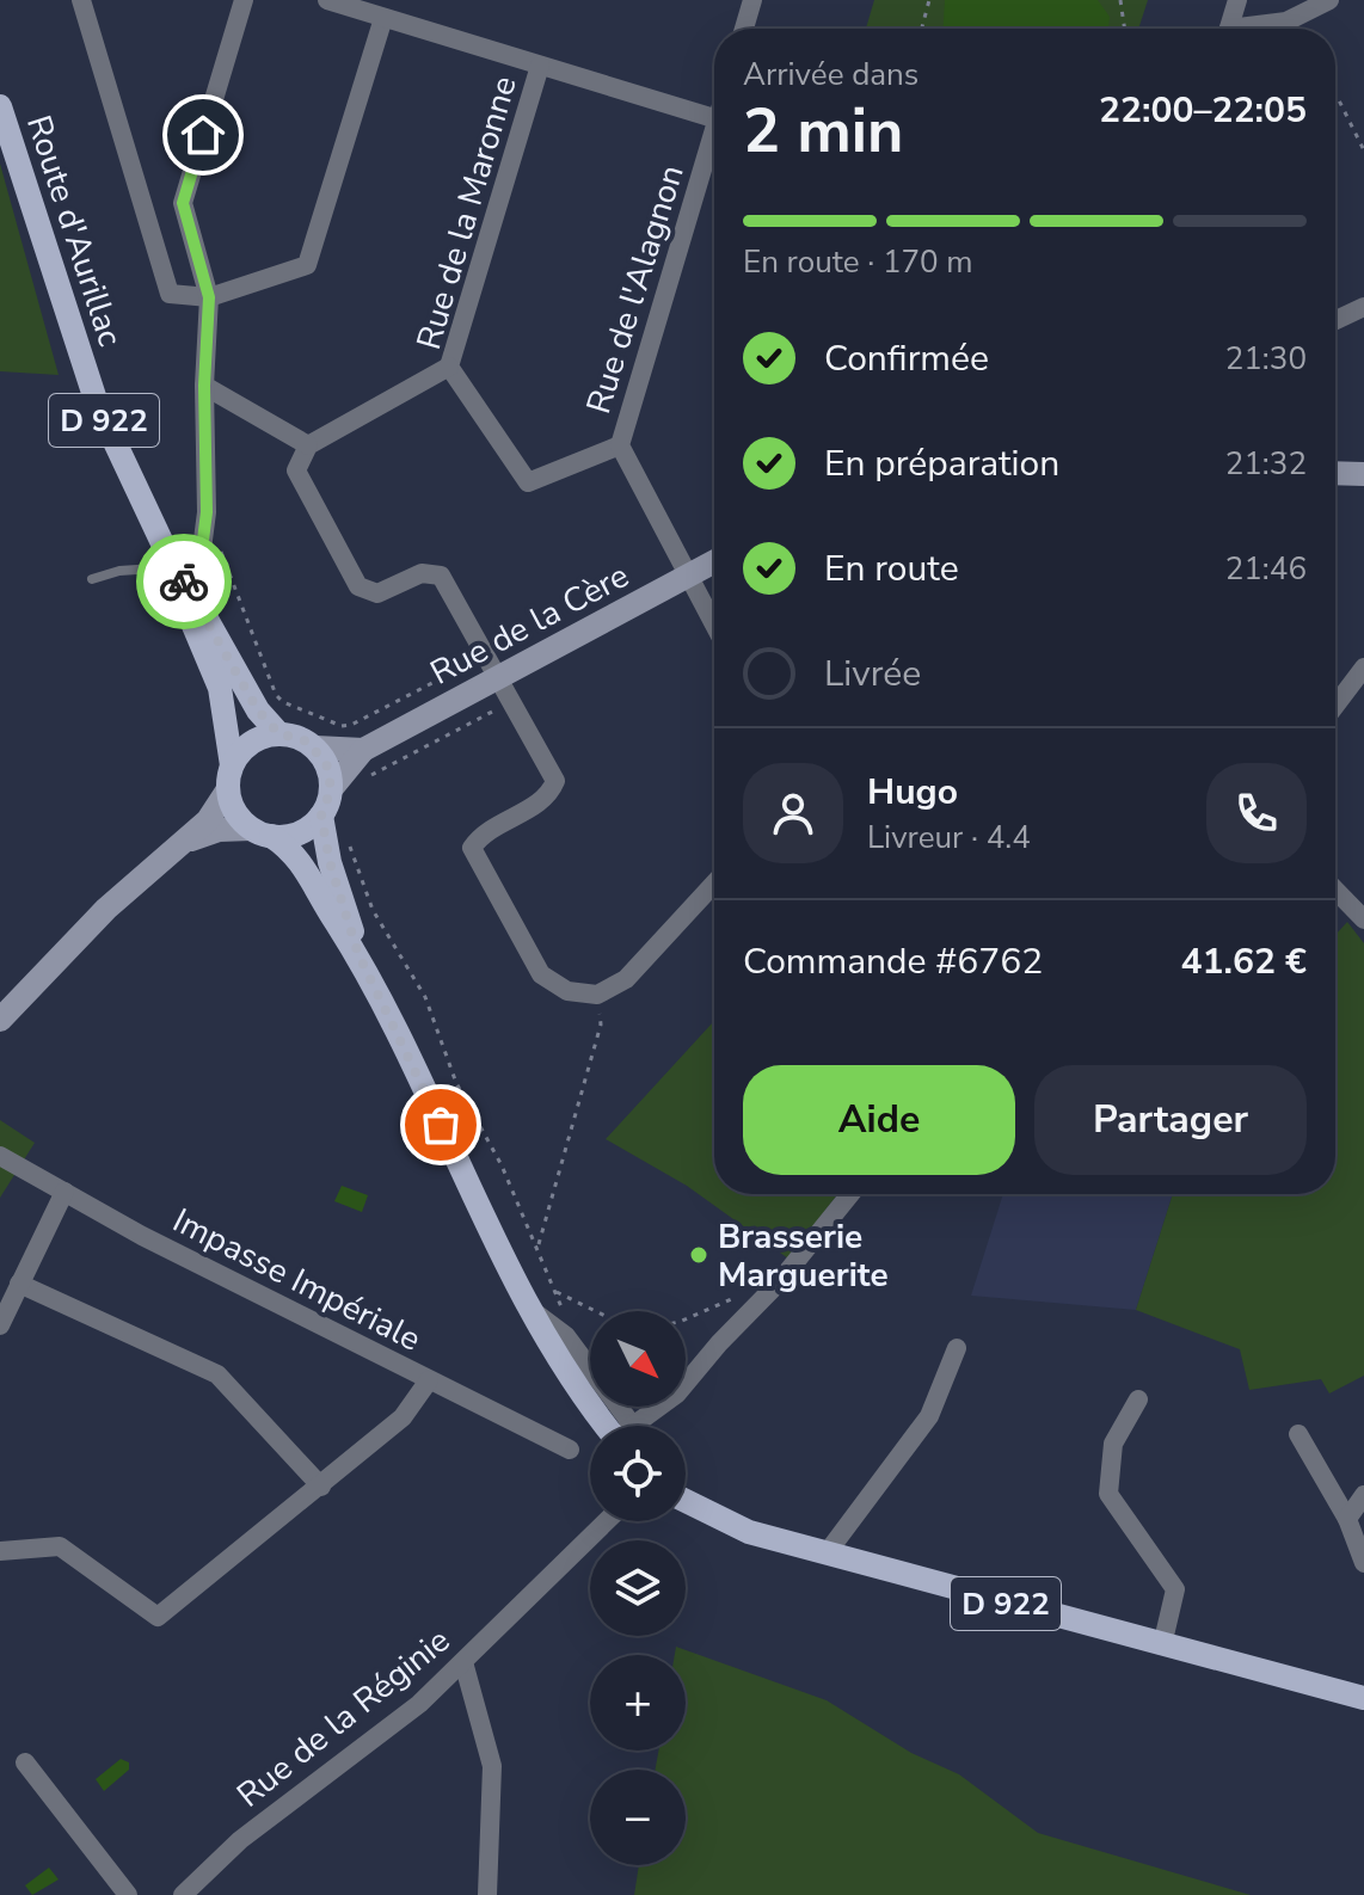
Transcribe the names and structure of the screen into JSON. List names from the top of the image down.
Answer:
{
  "streets": {
    "main road": ["Route d'Aurillac", "D 922"],
    "street": [
      "Rue de la Maronne",
      "Rue de l'Alagnon",
      "Rue de la Cère",
      "Impasse Impériale",
      "Rue de la Réginie"
    ]
  },
  "crossings": [
    ["Rue de la Maronne", "Rue de l'Alagnon"],
    ["Route d'Aurillac", "Rue de la Cère"],
    ["Rue de l'Alagnon", "Rue de la Cère"]
  ],
  "places": ["Brasserie Marguerite"],
  "north": "bottom right",
  "page": {
    "heading": ["2 min", "Arrivée dans", "22:00–22:05"],
    "panel": [
      "Hugo",
      "Livreur · 4.4",
      "Commande #6762",
      "41.62 €"
    ],
    "bar": "En route · 170 m",
    "list": [
      ["Confirmée", "21:30"],
      ["En préparation", "21:32"],
      ["En route", "21:46"],
      "Livrée"
    ],
    "buttons": ["Aide", "Partager"],
    "map_buttons": ["+", "−"]
  }
}
